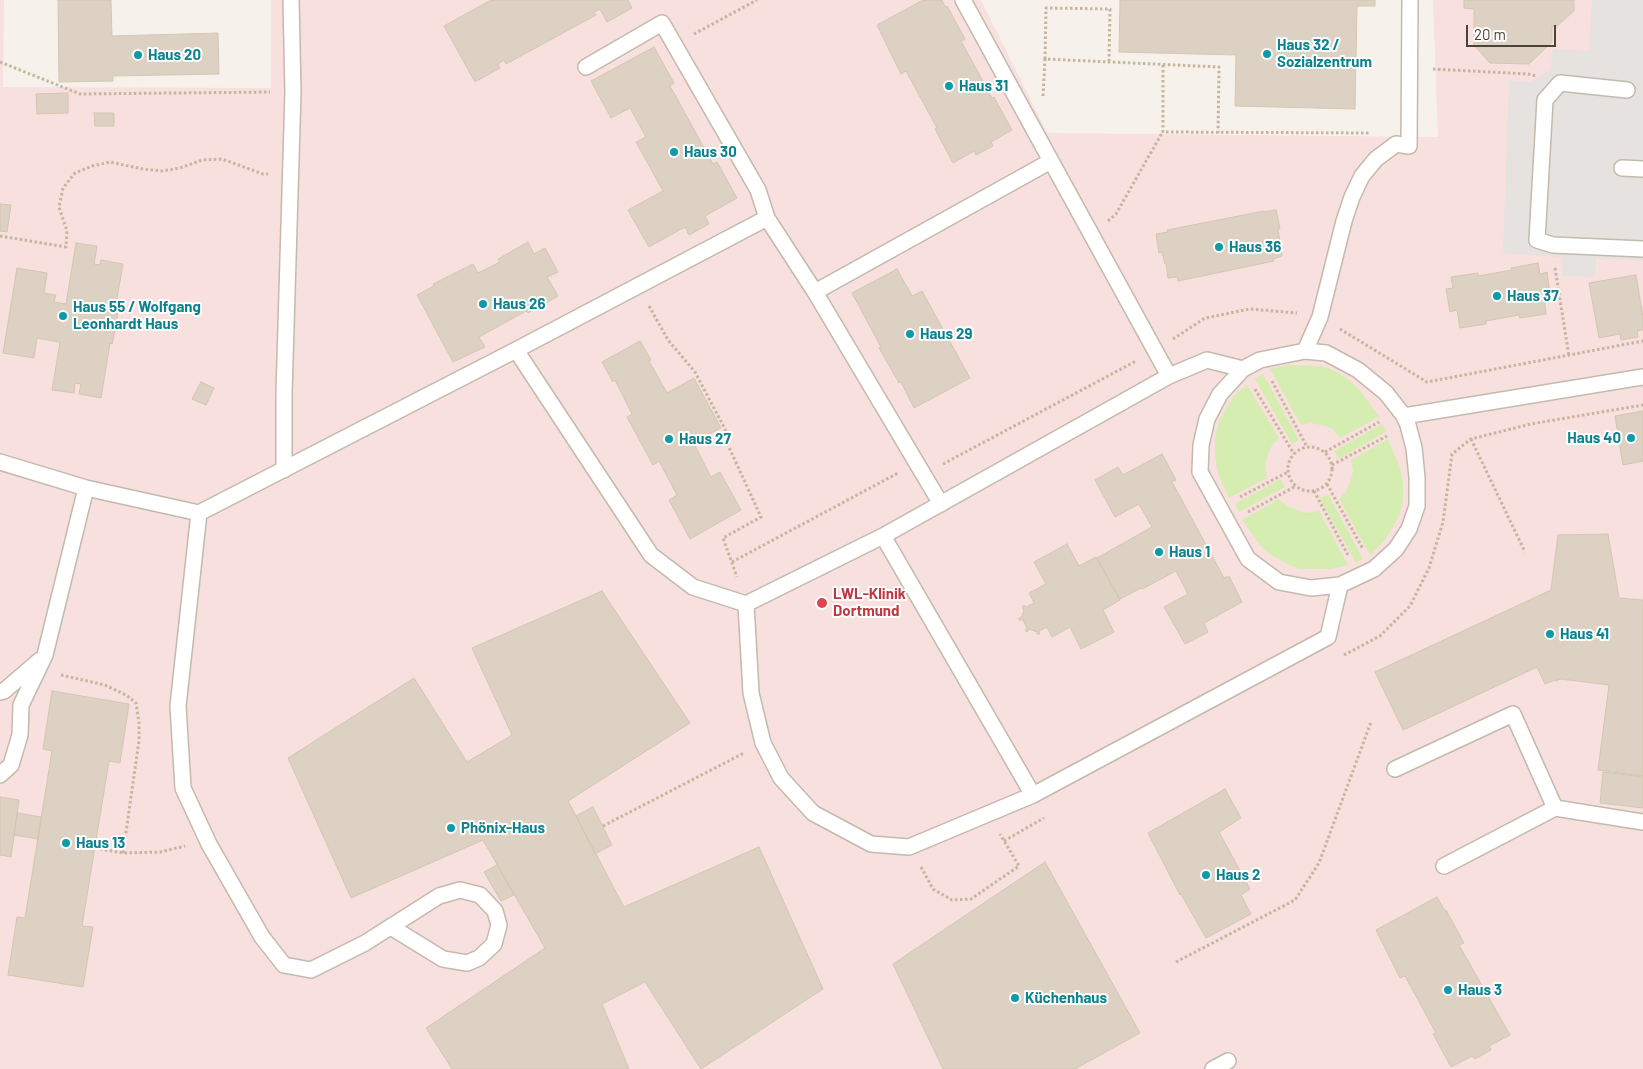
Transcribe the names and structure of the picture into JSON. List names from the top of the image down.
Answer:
{
  "places": [
    "Haus 32 / Sozialzentrum",
    "Haus 20",
    "Haus 31",
    "Haus 30",
    "Haus 36",
    "Haus 37",
    "Haus 26",
    "Haus 55 / Wolfgang Leonhardt Haus",
    "Haus 29",
    "Haus 40",
    "Haus 27",
    "Haus 1",
    "LWL-Klinik Dortmund",
    "Haus 41",
    "Phönix-Haus",
    "Haus 13",
    "Haus 2",
    "Haus 3",
    "Küchenhaus"
  ],
  "scale_bar": "20 m"
}
